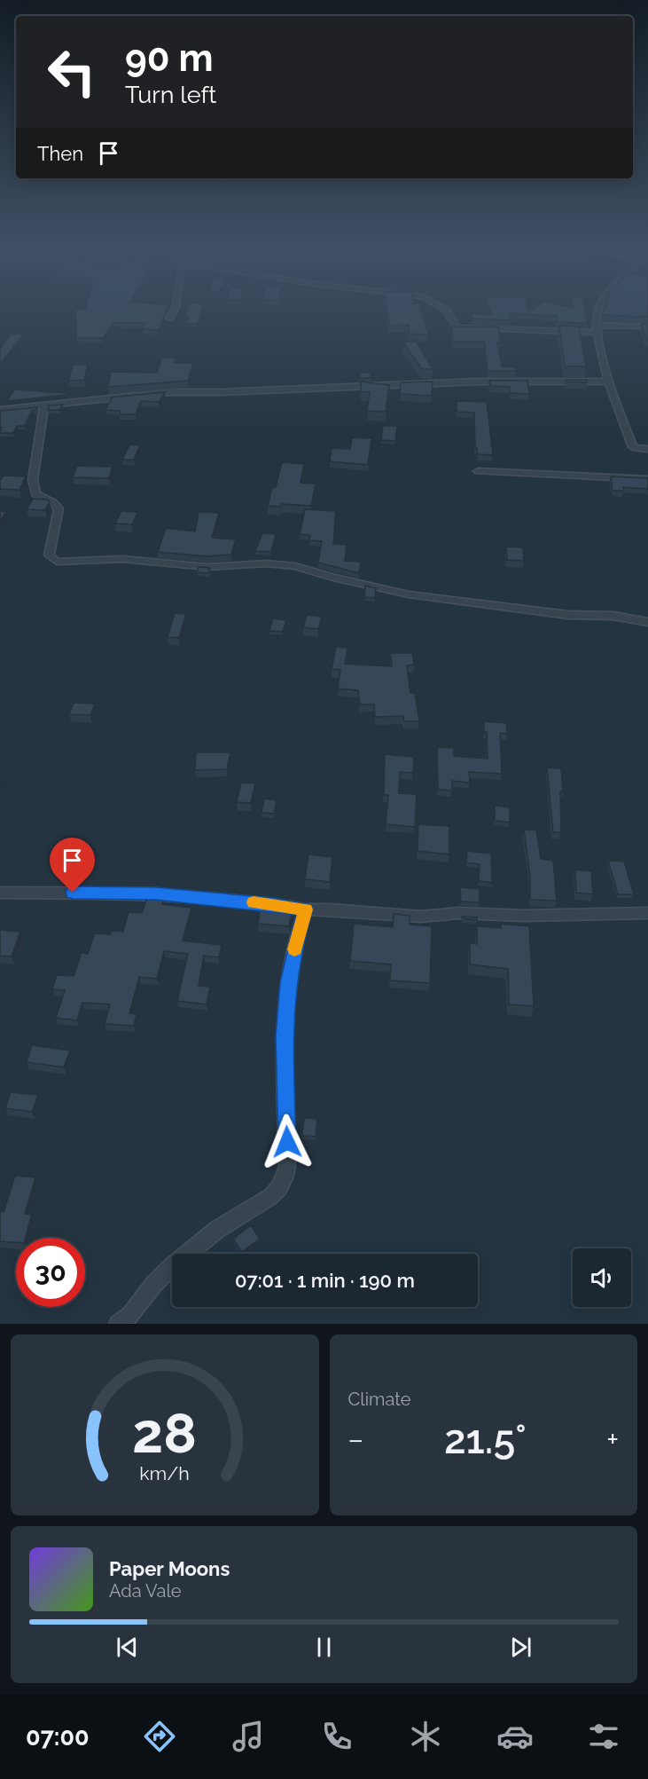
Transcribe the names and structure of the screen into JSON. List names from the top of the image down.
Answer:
{
  "page": {
    "turn": ["90 m", "Turn left"],
    "then": "Then",
    "limit": "30",
    "trip": "07:01 · 1 min · 190 m",
    "tile": "Climate",
    "heat": ["−", "21.5°", "+"],
    "song": ["Paper Moons", "Ada Vale"],
    "tabs": "07:00",
    "gauge": ["28", "km/h"]
  }
}
